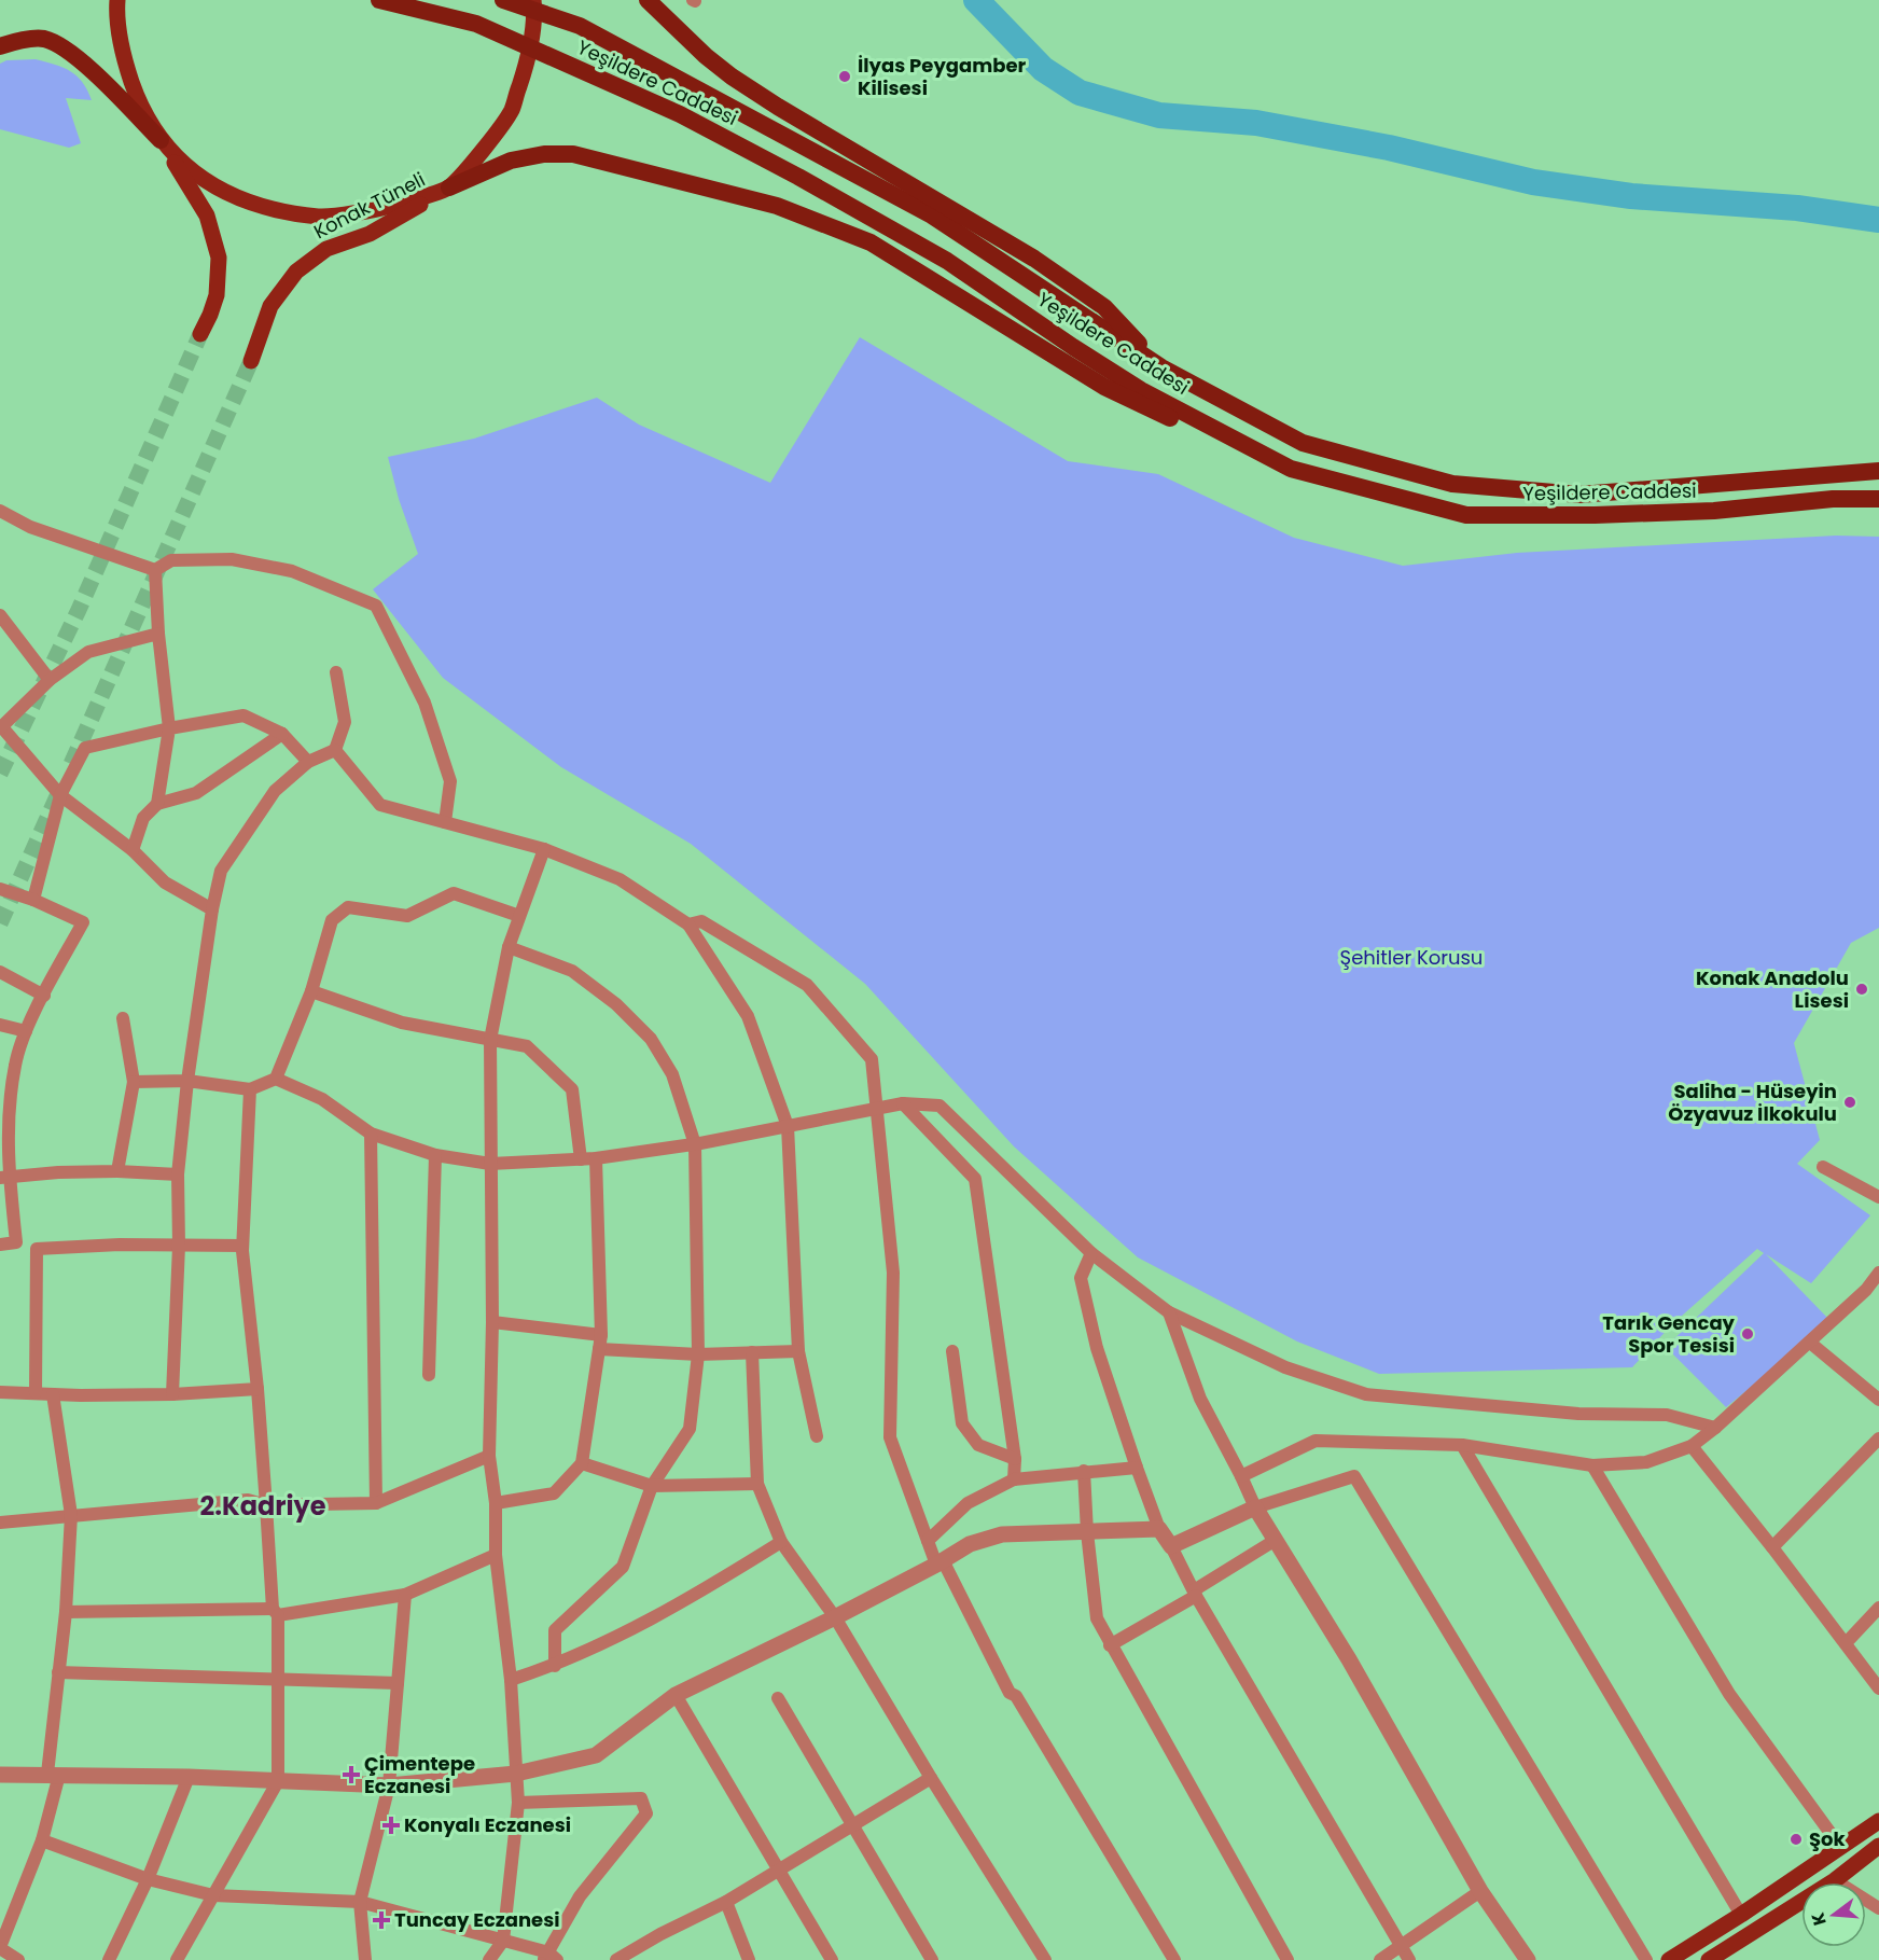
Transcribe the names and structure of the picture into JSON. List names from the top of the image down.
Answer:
{
  "streets": {
    "highway": ["Yeşildere Caddesi"],
    "main road": ["Konak Tüneli"]
  },
  "districts": ["2.Kadriye"],
  "parks": ["Şehitler Korusu"],
  "places": {
    "other": [
      "İlyas Peygamber Kilisesi",
      "Konak Anadolu Lisesi",
      "Saliha - Hüseyin Özyavuz İlkokulu",
      "Tarık Gencay Spor Tesisi",
      "Şok"
    ],
    "health": ["Çimentepe Eczanesi", "Konyalı Eczanesi", "Tuncay Eczanesi"]
  },
  "north": "left"
}
